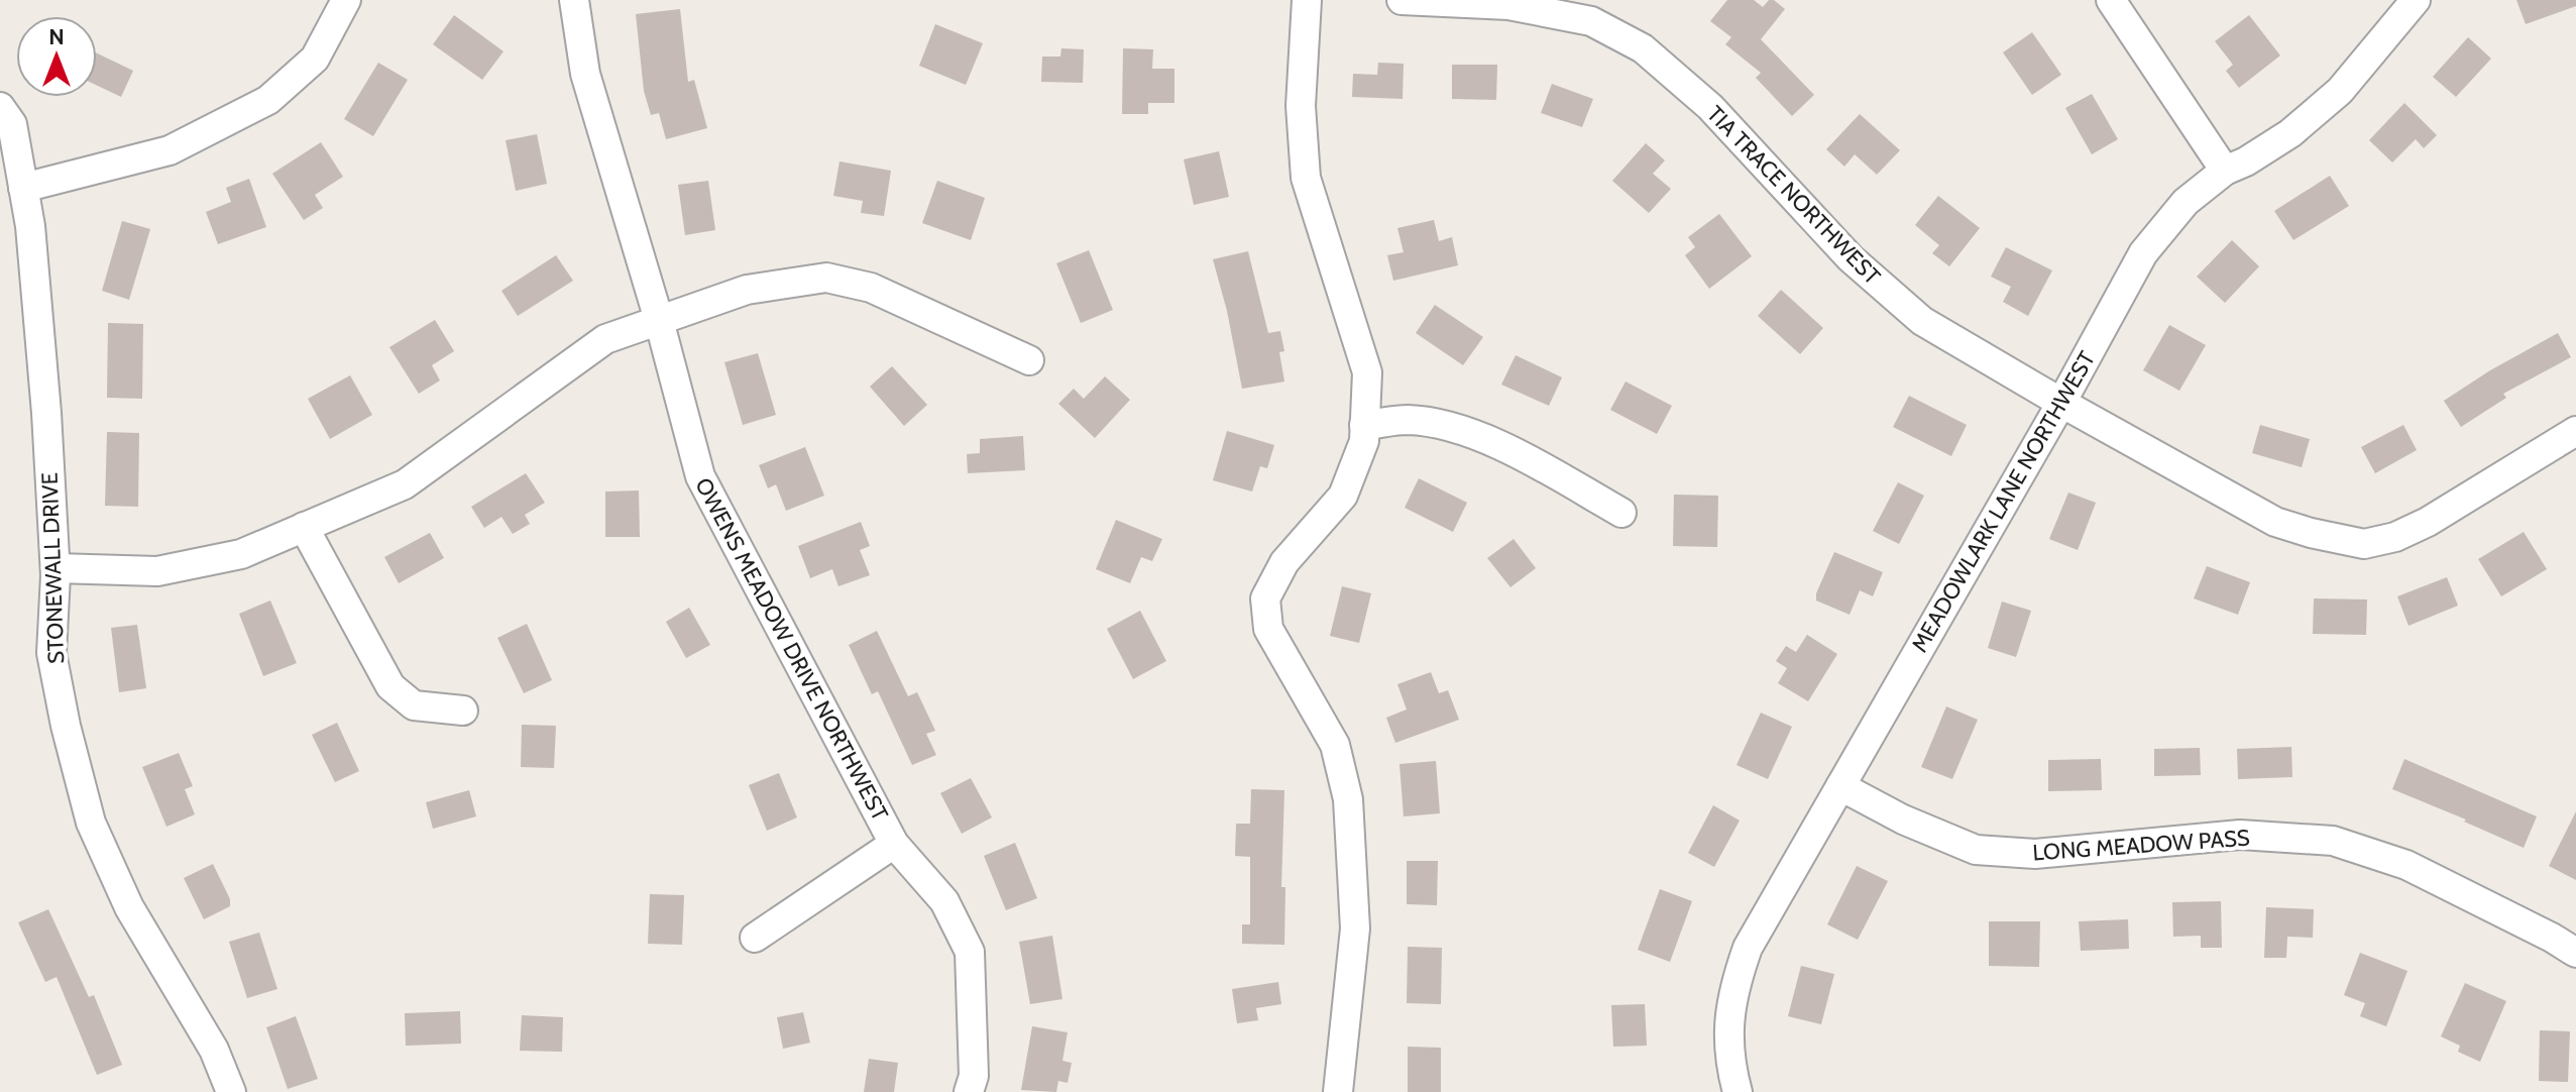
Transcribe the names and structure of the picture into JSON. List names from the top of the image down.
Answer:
{
  "streets": {
    "street": [
      "TIA TRACE NORTHWEST",
      "MEADOWLARK LANE NORTHWEST",
      "STONEWALL DRIVE",
      "OWENS MEADOW DRIVE NORTHWEST",
      "LONG MEADOW PASS"
    ]
  },
  "crossings": [
    ["TIA TRACE NORTHWEST", "MEADOWLARK LANE NORTHWEST"],
    ["MEADOWLARK LANE NORTHWEST", "LONG MEADOW PASS"]
  ],
  "north": "top"
}
